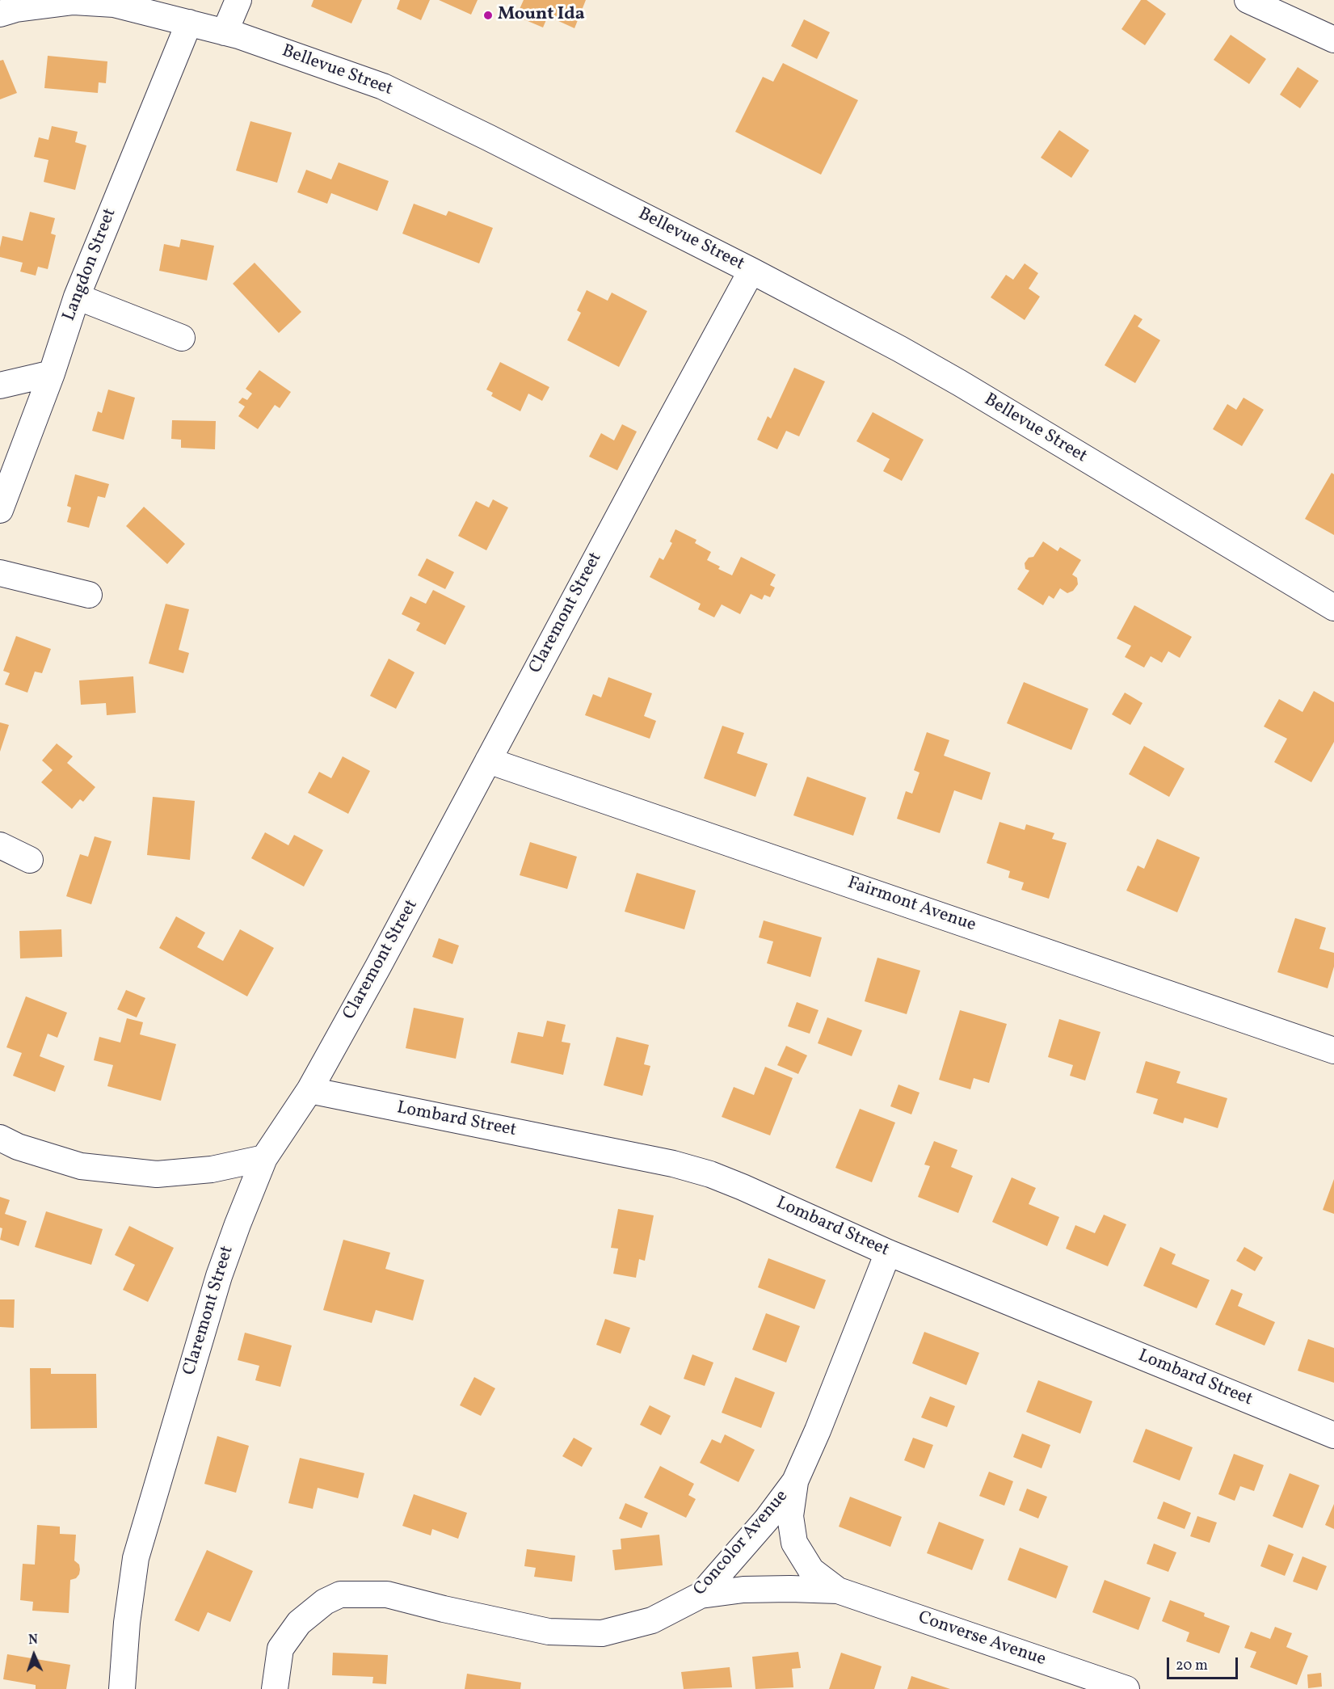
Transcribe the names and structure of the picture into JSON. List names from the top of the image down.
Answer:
{
  "streets": {
    "street": [
      "Bellevue Street",
      "Langdon Street",
      "Claremont Street",
      "Fairmont Avenue",
      "Lombard Street",
      "Concolor Avenue",
      "Converse Avenue"
    ]
  },
  "crossings": [
    ["Bellevue Street", "Langdon Street"],
    ["Bellevue Street", "Claremont Street"],
    ["Claremont Street", "Fairmont Avenue"],
    ["Claremont Street", "Lombard Street"],
    ["Lombard Street", "Concolor Avenue"],
    ["Concolor Avenue", "Converse Avenue"]
  ],
  "places": ["Mount Ida"],
  "scale_bar": "20 m",
  "north": "top"
}
